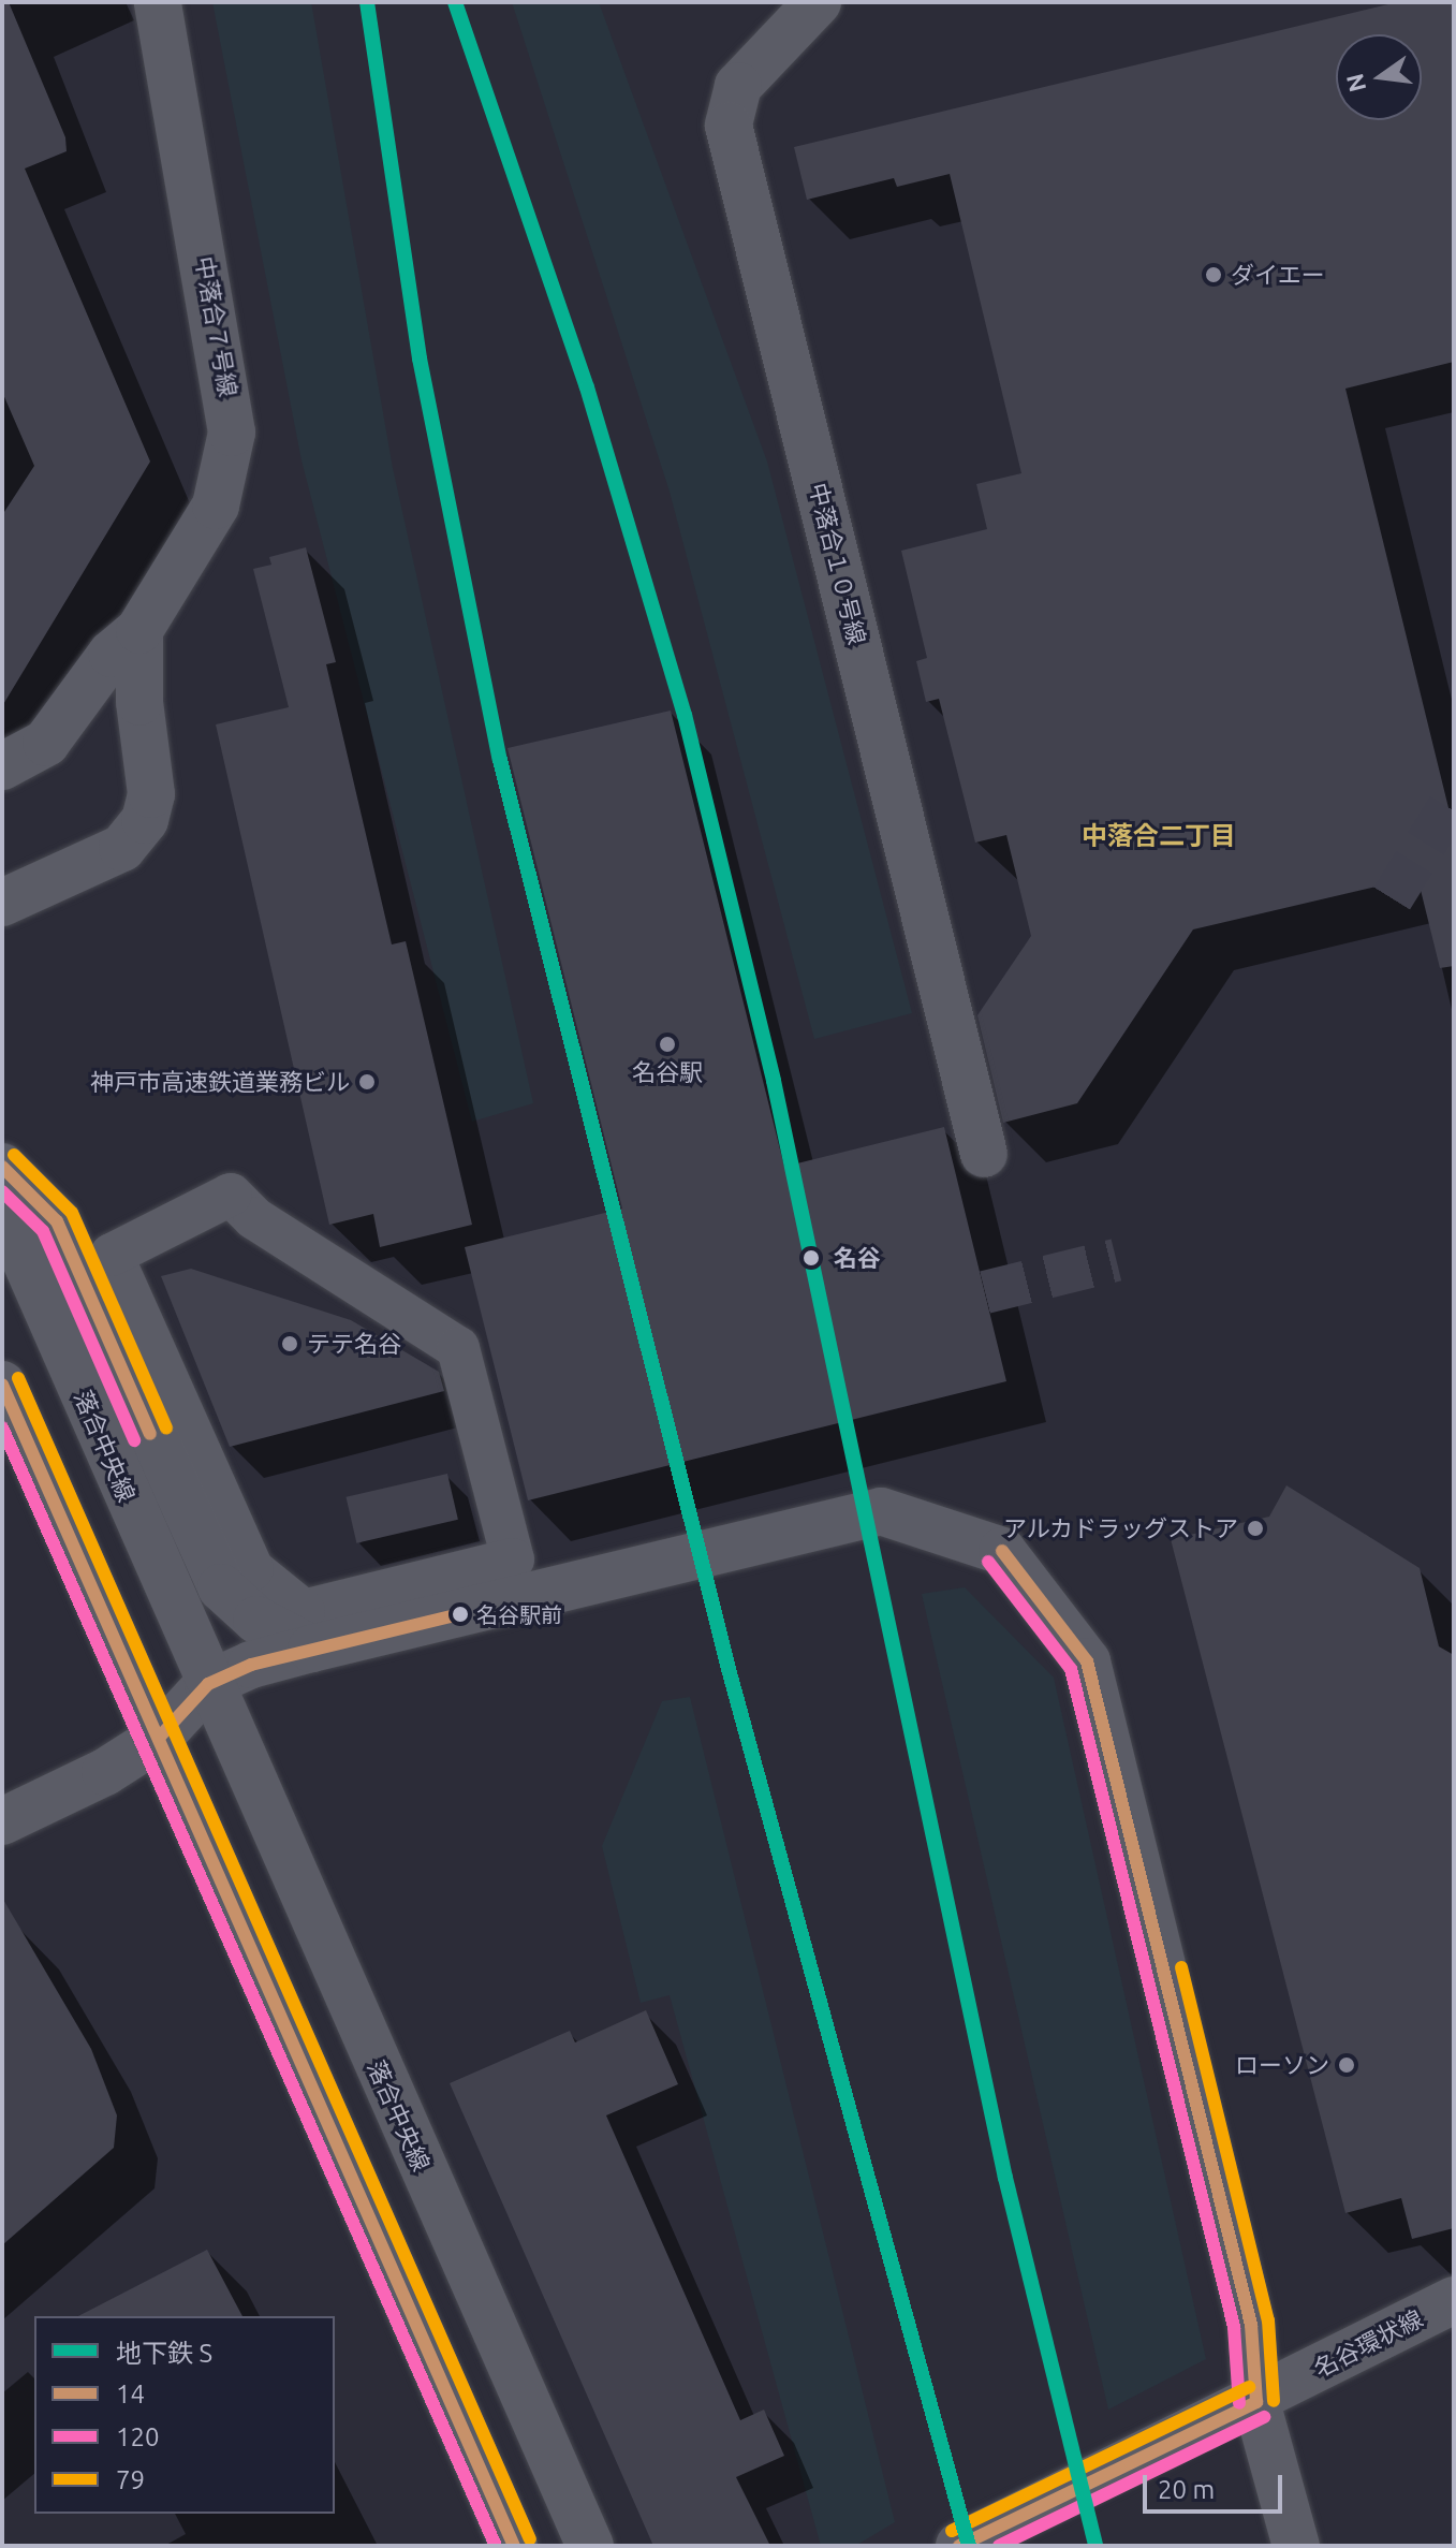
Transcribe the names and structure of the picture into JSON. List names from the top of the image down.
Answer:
{
  "streets": {
    "street": [
      "中落合７号線",
      "中落合１０号線",
      "落合中央線",
      "名谷環状線"
    ]
  },
  "districts": ["中落合二丁目"],
  "places": [
    "ダイエー",
    "名谷駅",
    "神戸市高速鉄道業務ビル",
    "名谷",
    "テテ名谷",
    "アルカドラッグストア",
    "名谷駅前",
    "ローソン"
  ],
  "lines": [
    "metro line S",
    "transit line 79",
    "transit line 14",
    "transit line 120"
  ],
  "legend": [
    "地下鉄 S",
    "14",
    "120",
    "79"
  ],
  "scale_bar": "20 m",
  "north": "left"
}
